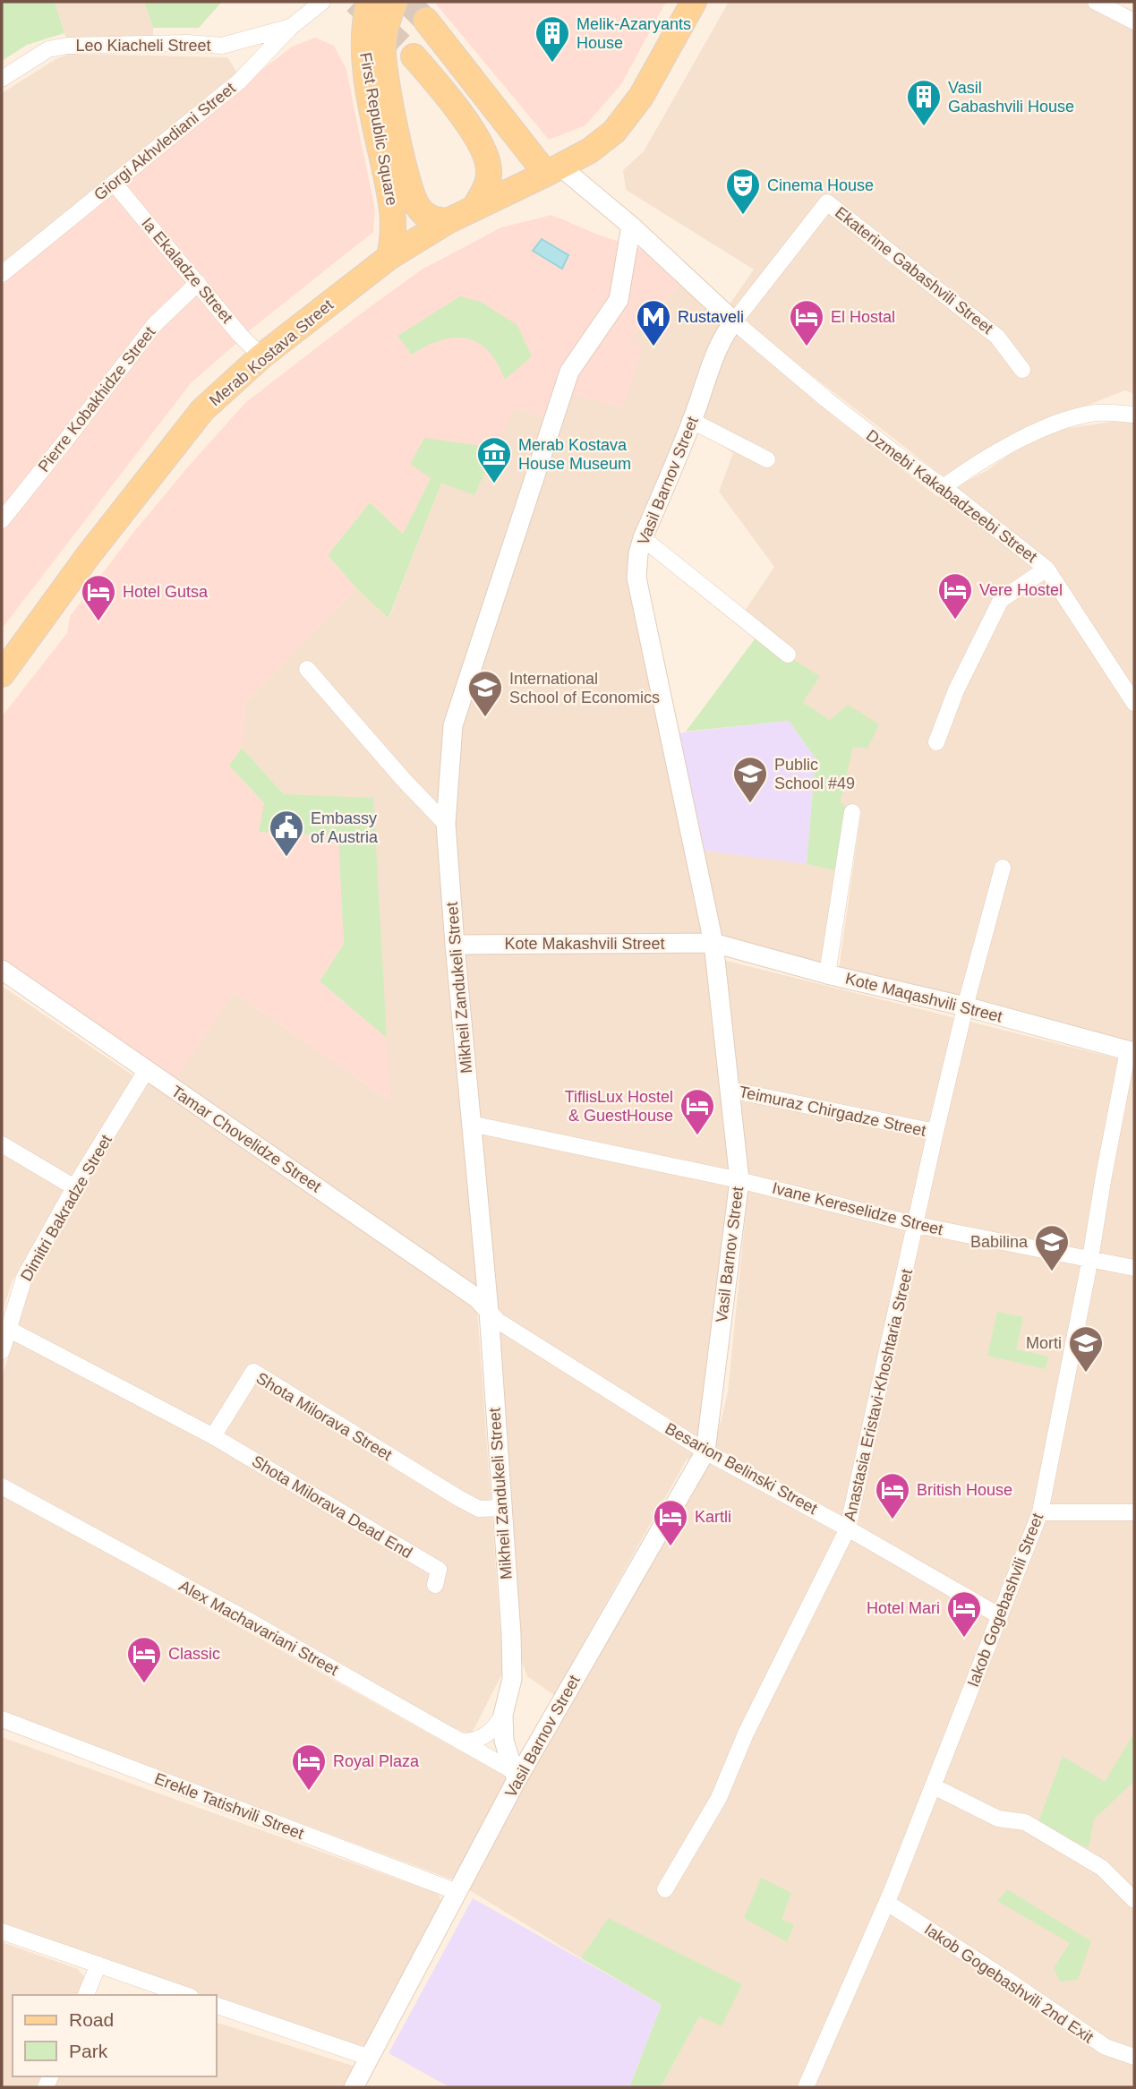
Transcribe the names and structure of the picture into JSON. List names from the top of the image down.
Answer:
{
  "streets": {
    "main road": ["First Republic Square", "Merab Kostava Street"],
    "street": [
      "Leo Kiacheli Street",
      "Giorgi Akhvlediani Street",
      "Ia Ekaladze Street",
      "Ekaterine Gabashvili Street",
      "Pierre Kobakhidze Street",
      "Vasil Barnov Street",
      "Dzmebi Kakabadzeebi Street",
      "Kote Makashvili Street",
      "Mikheil Zandukeli Street",
      "Kote Maqashvili Street",
      "Teimuraz Chirgadze Street",
      "Tamar Chovelidze Street",
      "Dimitri Bakradze Street",
      "Ivane Kereselidze Street",
      "Anastasia Eristavi-Khoshtaria Street",
      "Shota Milorava Street",
      "Besarion Belinski Street",
      "Shota Milorava Dead End",
      "Iakob Gogebashvili Street",
      "Alex Machavariani Street",
      "Erekle Tatishvili Street",
      "Iakob Gogebashvili 2nd Exit"
    ]
  },
  "crossings": [
    ["Leo Kiacheli Street", "Giorgi Akhvlediani Street"],
    ["First Republic Square", "Merab Kostava Street"],
    ["Giorgi Akhvlediani Street", "Ia Ekaladze Street"],
    ["Ia Ekaladze Street", "Merab Kostava Street"],
    ["Ia Ekaladze Street", "Pierre Kobakhidze Street"],
    ["Ekaterine Gabashvili Street", "Vasil Barnov Street"],
    ["Ekaterine Gabashvili Street", "Dzmebi Kakabadzeebi Street"],
    ["Vasil Barnov Street", "Dzmebi Kakabadzeebi Street"],
    ["Vasil Barnov Street", "Kote Makashvili Street"],
    ["Vasil Barnov Street", "Mikheil Zandukeli Street"],
    ["Vasil Barnov Street", "Kote Maqashvili Street"],
    ["Vasil Barnov Street", "Teimuraz Chirgadze Street"],
    ["Vasil Barnov Street", "Ivane Kereselidze Street"],
    ["Vasil Barnov Street", "Besarion Belinski Street"],
    ["Vasil Barnov Street", "Alex Machavariani Street"],
    ["Vasil Barnov Street", "Erekle Tatishvili Street"],
    ["Kote Makashvili Street", "Mikheil Zandukeli Street"],
    ["Kote Makashvili Street", "Kote Maqashvili Street"],
    ["Mikheil Zandukeli Street", "Tamar Chovelidze Street"],
    ["Mikheil Zandukeli Street", "Ivane Kereselidze Street"],
    ["Mikheil Zandukeli Street", "Shota Milorava Street"],
    ["Mikheil Zandukeli Street", "Besarion Belinski Street"],
    ["Mikheil Zandukeli Street", "Alex Machavariani Street"],
    ["Kote Maqashvili Street", "Anastasia Eristavi-Khoshtaria Street"],
    ["Kote Maqashvili Street", "Iakob Gogebashvili Street"],
    ["Teimuraz Chirgadze Street", "Anastasia Eristavi-Khoshtaria Street"],
    ["Tamar Chovelidze Street", "Dimitri Bakradze Street"],
    ["Tamar Chovelidze Street", "Besarion Belinski Street"],
    ["Ivane Kereselidze Street", "Anastasia Eristavi-Khoshtaria Street"],
    ["Ivane Kereselidze Street", "Iakob Gogebashvili Street"],
    ["Anastasia Eristavi-Khoshtaria Street", "Besarion Belinski Street"],
    ["Shota Milorava Street", "Shota Milorava Dead End"],
    ["Besarion Belinski Street", "Iakob Gogebashvili Street"],
    ["Iakob Gogebashvili Street", "Iakob Gogebashvili 2nd Exit"]
  ],
  "places": {
    "building": ["Melik-Azaryants House", "Vasil Gabashvili House"],
    "theatre": ["Cinema House"],
    "metro station": ["Rustaveli"],
    "hotel": [
      "El Hostal",
      "Vere Hostel",
      "Hotel Gutsa",
      "TiflisLux Hostel & GuestHouse",
      "British House",
      "Kartli",
      "Hotel Mari",
      "Classic",
      "Royal Plaza"
    ],
    "museum": ["Merab Kostava House Museum"],
    "school or university": [
      "International School of Economics",
      "Public School #49",
      "Babilina",
      "Morti"
    ],
    "public building": ["Embassy of Austria"]
  },
  "legend": ["Road", "Park"]
}
